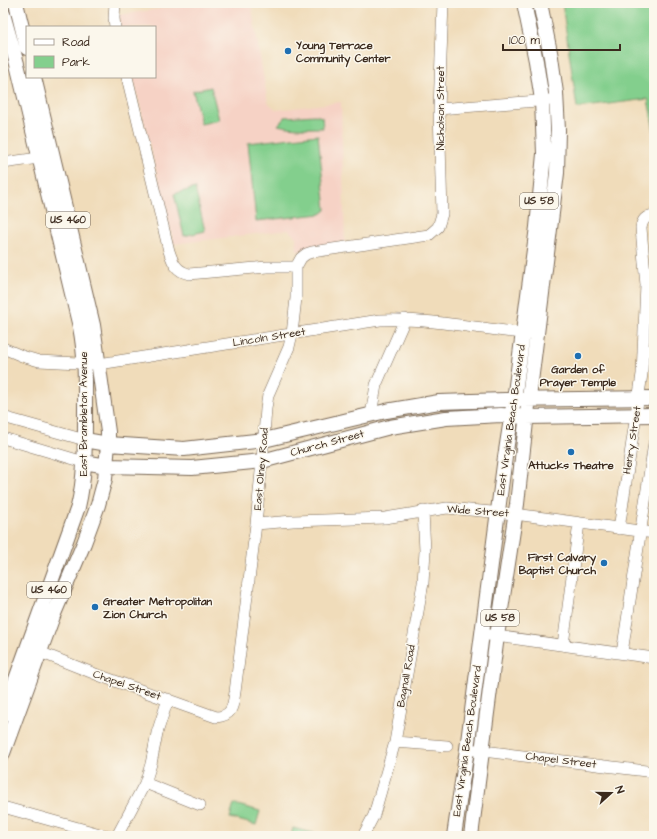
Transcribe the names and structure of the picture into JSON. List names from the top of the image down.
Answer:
{
  "streets": {
    "main road": [
      "US 58",
      "US 460",
      "East Brambleton Avenue",
      "East Virginia Beach Boulevard",
      "Church Street"
    ],
    "street": [
      "Nicholson Street",
      "Lincoln Street",
      "Henry Street",
      "East Olney Road",
      "Wide Street",
      "Bagnall Road",
      "Chapel Street"
    ]
  },
  "crossings": [
    ["Nicholson Street", "East Olney Road"],
    ["Lincoln Street", "East Brambleton Avenue"],
    ["Lincoln Street", "East Virginia Beach Boulevard"],
    ["Lincoln Street", "East Olney Road"],
    ["East Brambleton Avenue", "Church Street"],
    ["East Brambleton Avenue", "Chapel Street"],
    ["East Virginia Beach Boulevard", "Church Street"],
    ["East Virginia Beach Boulevard", "Wide Street"],
    ["East Virginia Beach Boulevard", "Chapel Street"],
    ["Henry Street", "Church Street"],
    ["Henry Street", "Wide Street"],
    ["Church Street", "East Olney Road"],
    ["East Olney Road", "Wide Street"],
    ["East Olney Road", "Chapel Street"],
    ["Wide Street", "Bagnall Road"]
  ],
  "places": [
    "Young Terrace Community Center",
    "Garden of Prayer Temple",
    "Attucks Theatre",
    "First Calvary Baptist Church",
    "Greater Metropolitan Zion Church"
  ],
  "legend": ["Road", "Park"],
  "scale_bar": "100 m",
  "north": "right"
}
